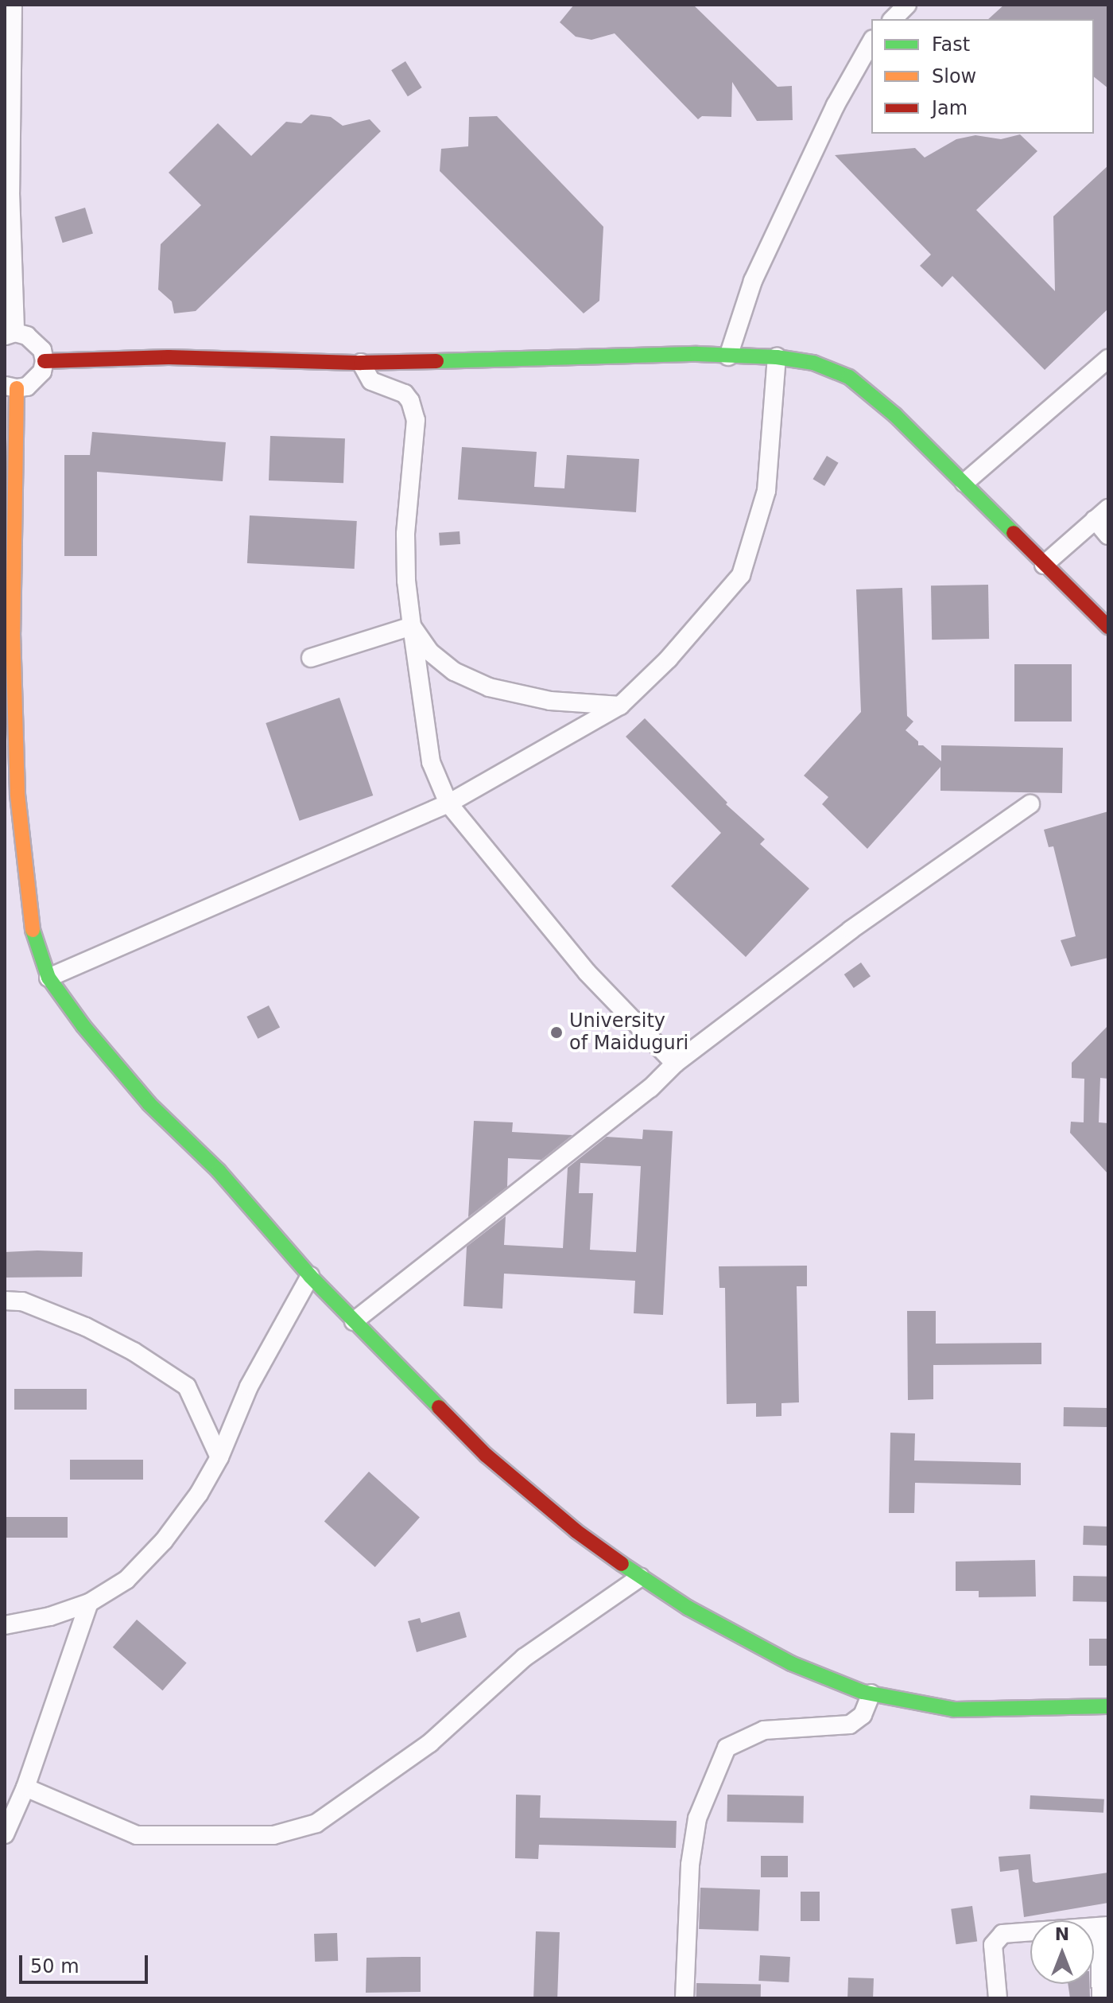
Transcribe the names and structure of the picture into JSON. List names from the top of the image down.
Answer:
{
  "places": ["University of Maiduguri"],
  "legend": ["Fast", "Slow", "Jam"],
  "scale_bar": "50 m",
  "north": "top"
}
